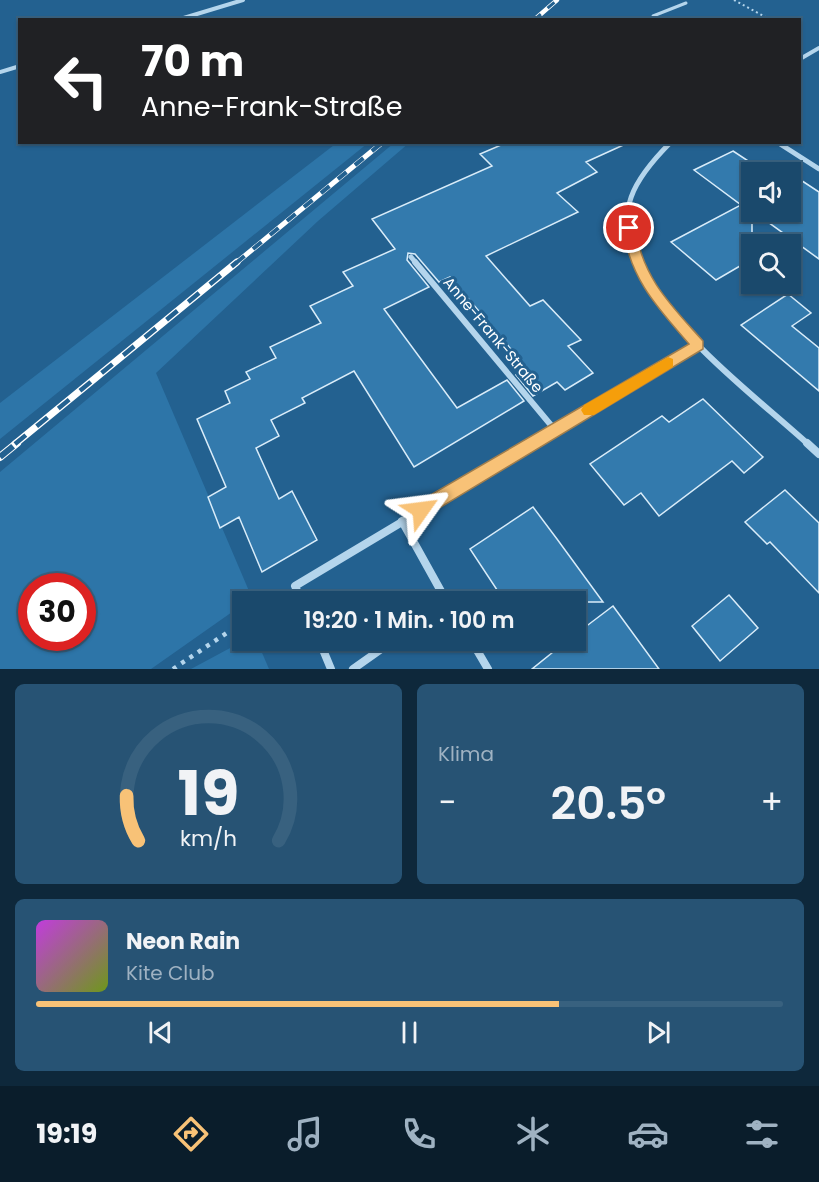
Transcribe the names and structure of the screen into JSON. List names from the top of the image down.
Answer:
{
  "streets": {
    "street": ["Anne-Frank-Straße"]
  },
  "page": {
    "turn": ["70 m", "Anne-Frank-Straße"],
    "limit": "30",
    "trip": "19:20 · 1 Min. · 100 m",
    "tile": "Klima",
    "heat": ["−", "20.5°", "+"],
    "song": ["Neon Rain", "Kite Club"],
    "tabs": "19:19",
    "gauge": ["19", "km/h"]
  }
}
